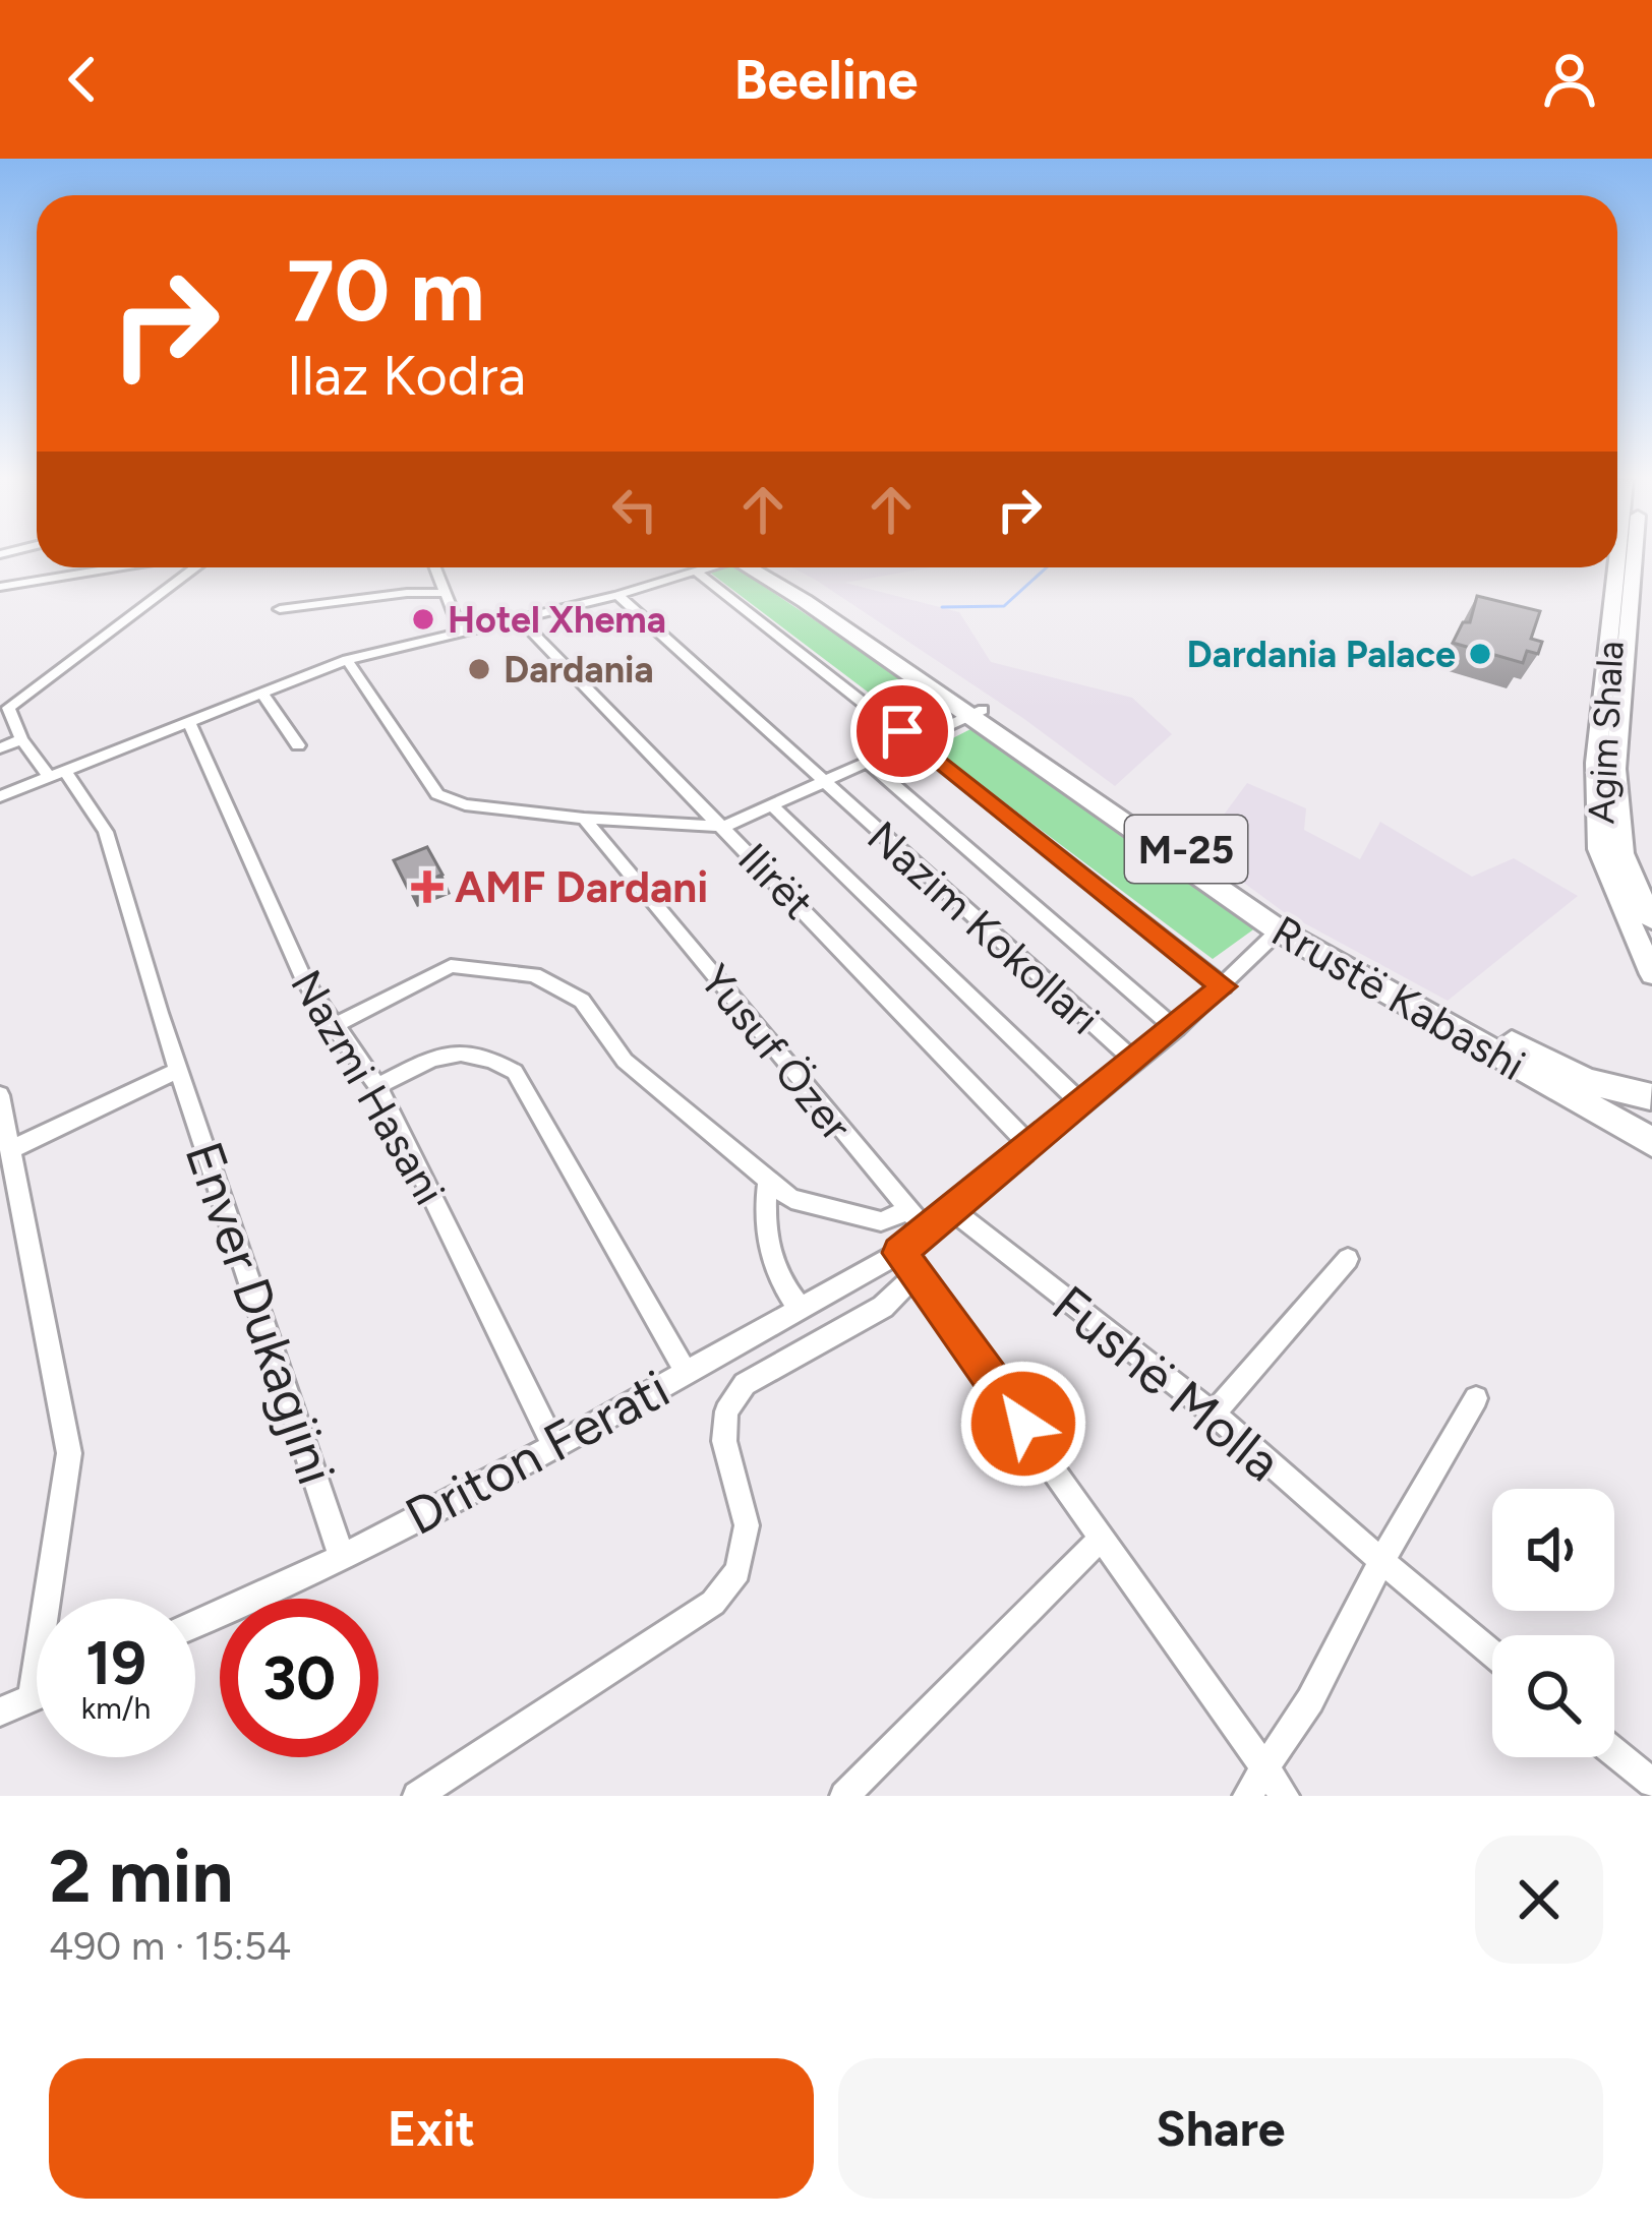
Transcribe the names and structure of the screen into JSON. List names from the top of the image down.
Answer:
{
  "streets": {
    "main road": ["Agim Shala", "M-25", "Rrustë Kabashi"],
    "street": [
      "Ilirët",
      "Nazim Kokollari",
      "Yusuf Özer",
      "Nazmi Hasani",
      "Enver Dukagjini",
      "Fushë Molla",
      "Driton Ferati"
    ]
  },
  "crossings": [
    ["Ilirët", "Driton Ferati"],
    ["Nazim Kokollari", "Driton Ferati"],
    ["Rrustë Kabashi", "Driton Ferati"],
    ["Yusuf Özer", "Driton Ferati"],
    ["Nazmi Hasani", "Driton Ferati"],
    ["Enver Dukagjini", "Driton Ferati"],
    ["Fushë Molla", "Driton Ferati"]
  ],
  "places": {
    "other": ["Hotel Xhema", "Dardania Palace", "Dardania"],
    "health": ["AMF Dardani"]
  },
  "page": {
    "header": "Beeline",
    "turn": ["70 m", "Ilaz Kodra"],
    "speed": "19 km/h",
    "limit": "30",
    "heading": ["2 min", "490 m · 15:54"],
    "buttons": ["Exit", "Share"]
  }
}
